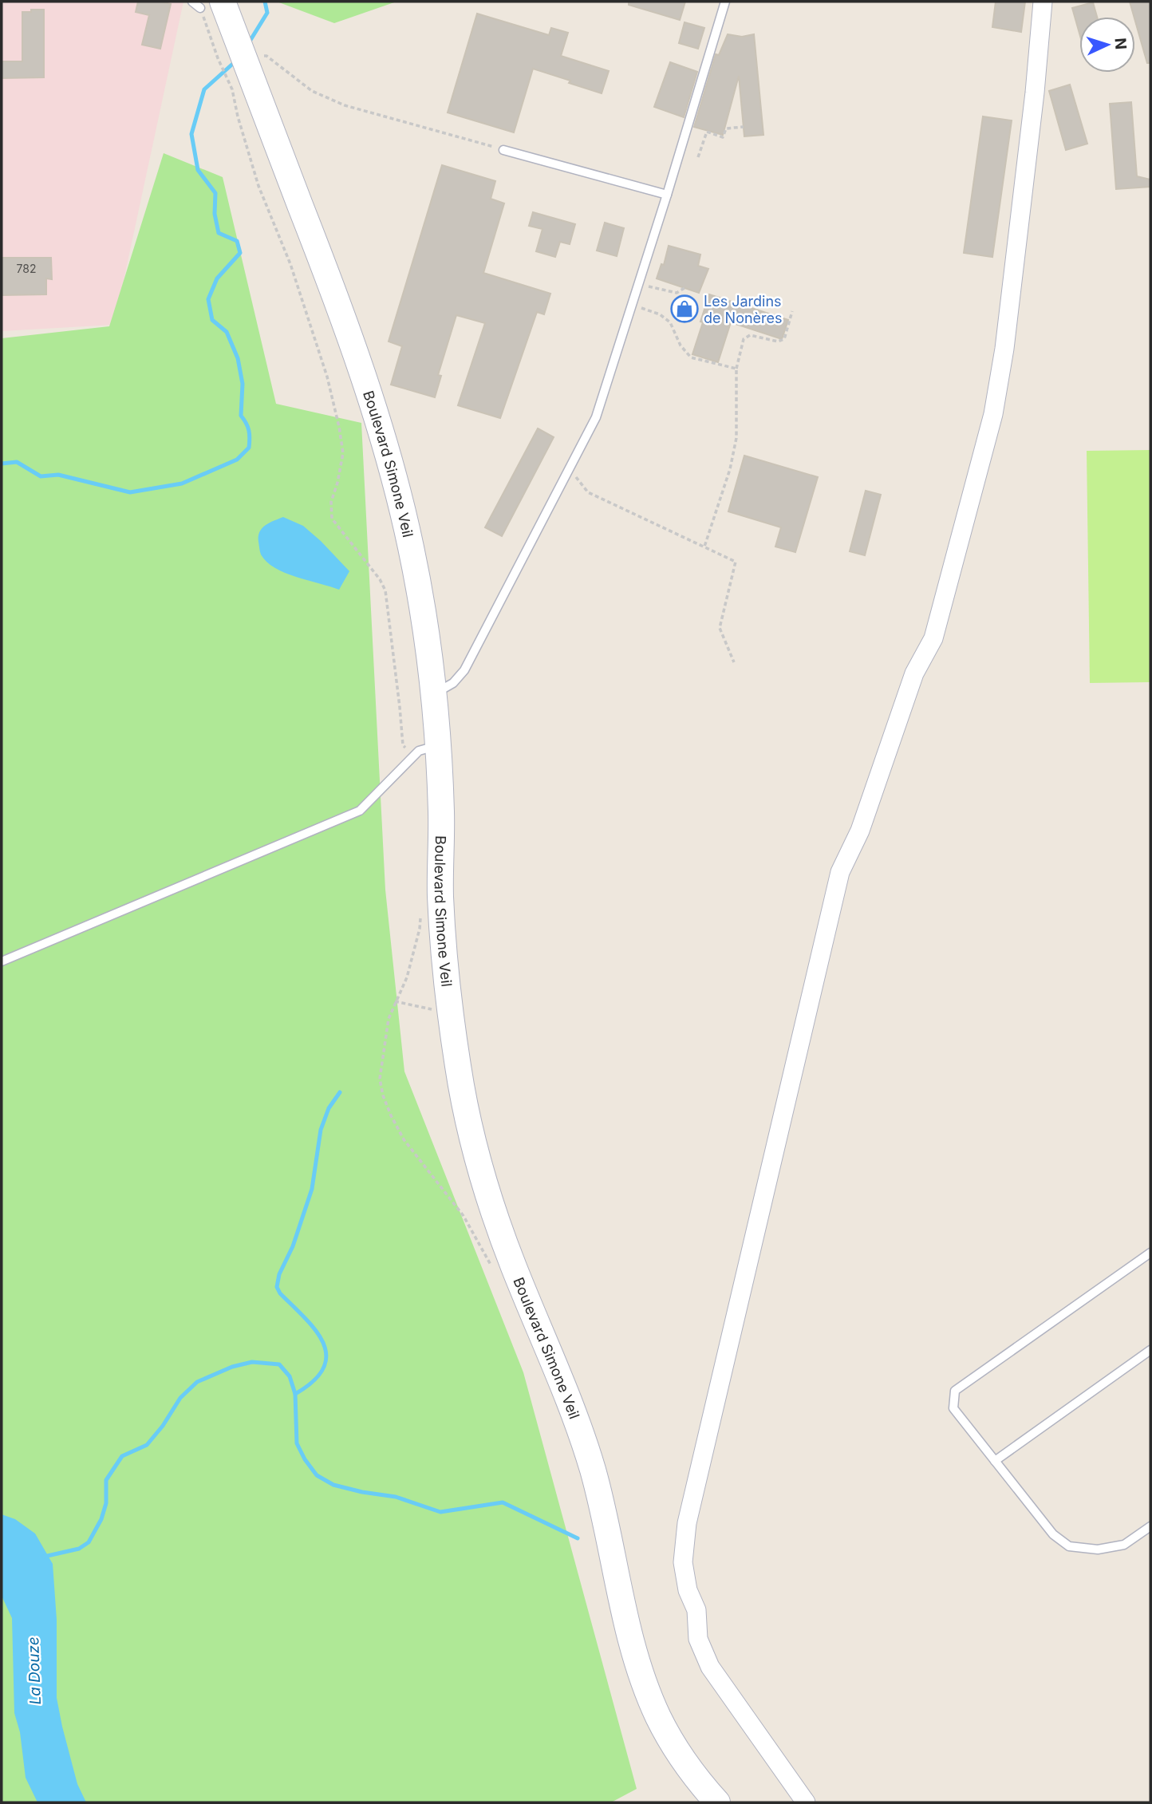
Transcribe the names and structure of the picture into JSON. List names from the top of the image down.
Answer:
{
  "streets": {
    "main road": ["Boulevard Simone Veil"]
  },
  "water": ["La Douze"],
  "places": {
    "shop": ["Les Jardins de Nonères"]
  },
  "house_numbers": ["782"],
  "north": "right"
}
